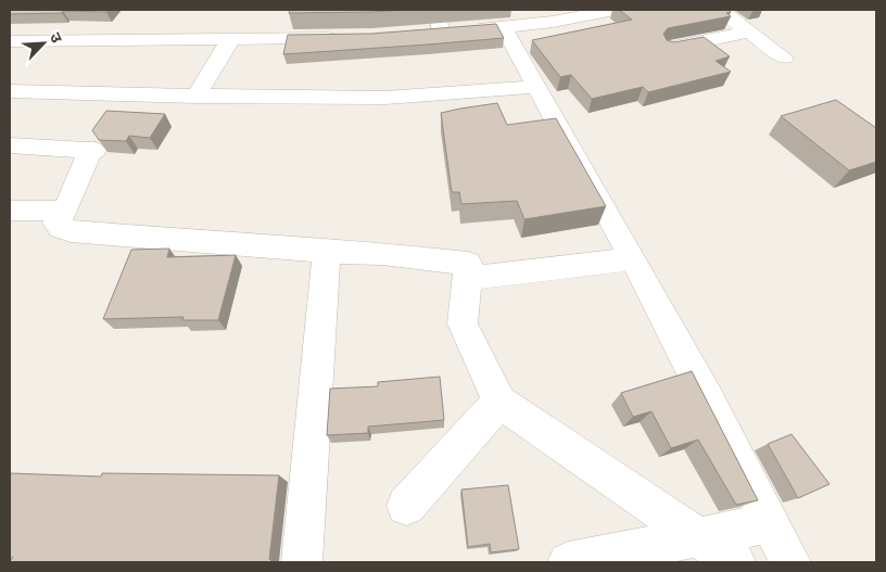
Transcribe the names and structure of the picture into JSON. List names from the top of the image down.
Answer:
{
  "north": "top right"
}
